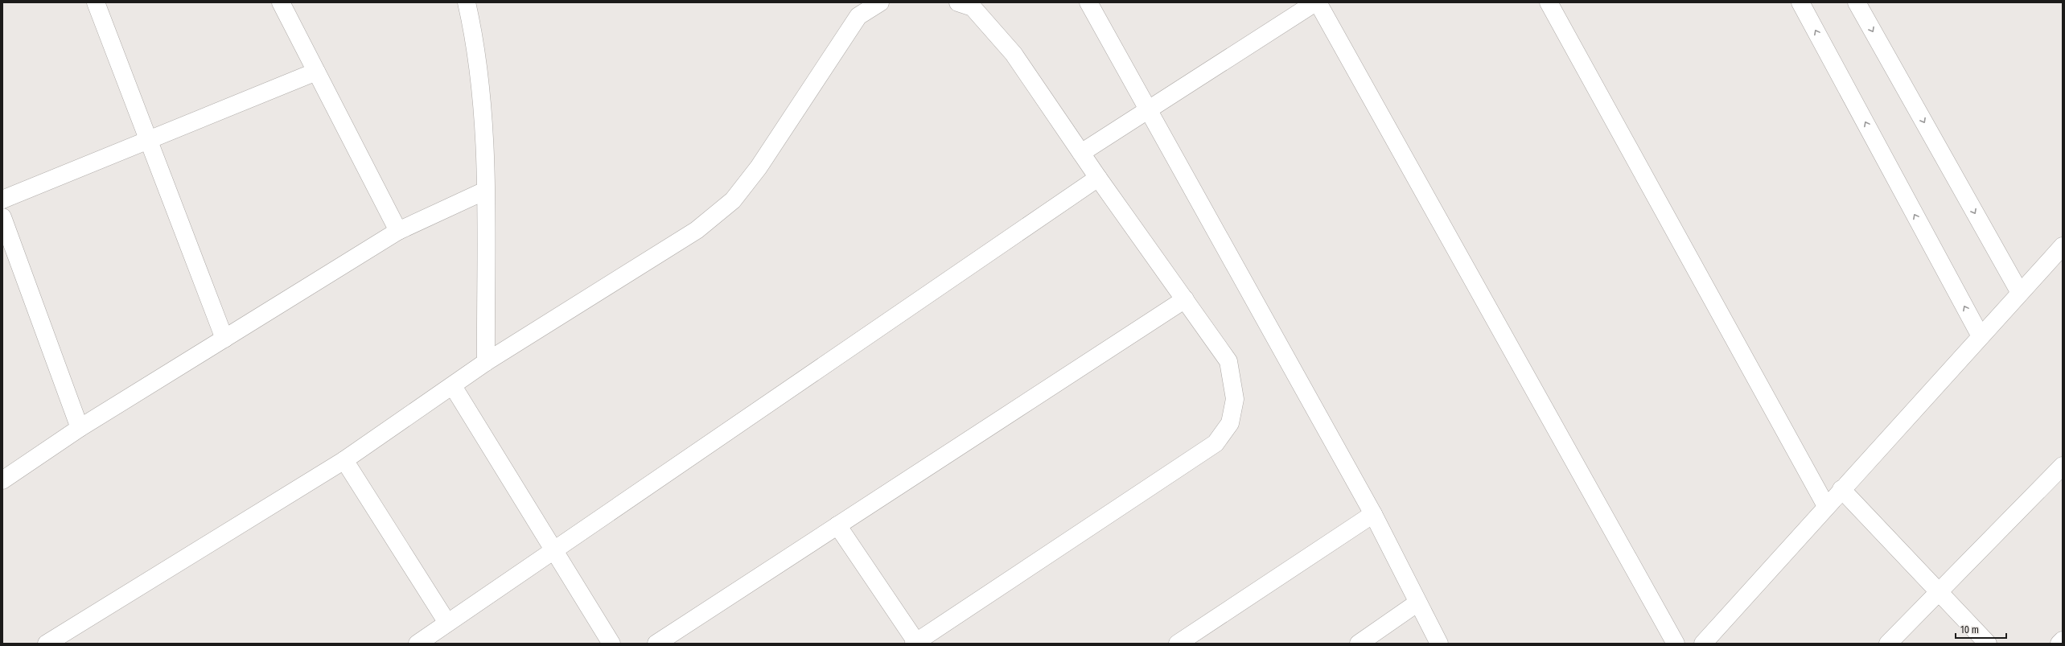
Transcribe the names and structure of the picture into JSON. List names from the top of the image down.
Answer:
{
  "scale_bar": "10 m"
}
